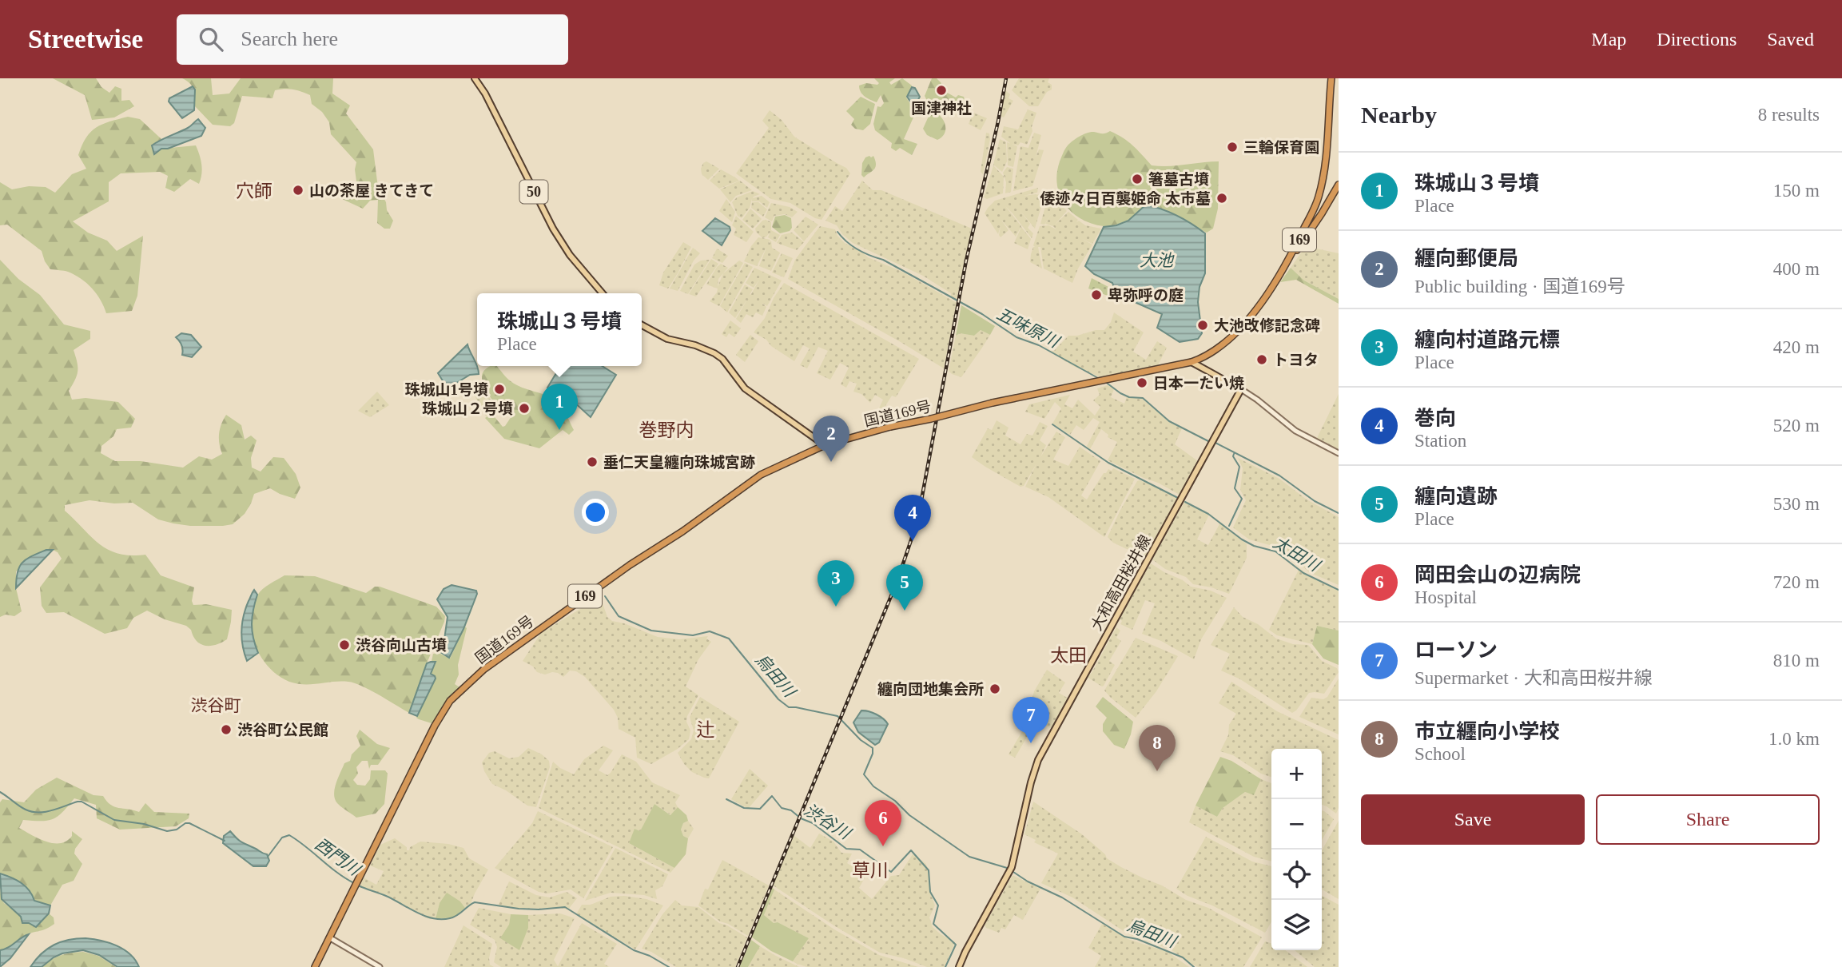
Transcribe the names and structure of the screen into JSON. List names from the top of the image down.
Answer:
{
  "streets": {
    "highway": ["169", "国道169号"],
    "main road": ["50", "大和高田桜井線"]
  },
  "crossings": [
    ["169", "国道169号"]
  ],
  "districts": [
    "穴師",
    "巻野内",
    "太田",
    "渋谷町",
    "辻",
    "草川"
  ],
  "water": [
    "大池",
    "五味原川",
    "太田川",
    "烏田川",
    "渋谷川",
    "西門川"
  ],
  "places": [
    "国津神社",
    "三輪保育園",
    "箸墓古墳",
    "山の茶屋 きてきて",
    "倭迹々日百襲姫命 太市墓",
    "卑弥呼の庭",
    "大池改修記念碑",
    "トヨタ",
    "日本一たい焼",
    "珠城山1号墳",
    "珠城山２号墳",
    "垂仁天皇纏向珠城宮跡",
    "渋谷向山古墳",
    "纏向団地集会所",
    "渋谷町公民館"
  ],
  "page": {
    "header": "Streetwise",
    "search": "Search here",
    "nav": ["Map", "Directions", "Saved"],
    "heading": ["Nearby", "8 results"],
    "list": [
      {
        "mark": "1",
        "name": "珠城山３号墳",
        "note": "Place",
        "value": "150 m"
      },
      {
        "mark": "2",
        "name": "纒向郵便局",
        "note": "Public building · 国道169号",
        "value": "400 m"
      },
      {
        "mark": "3",
        "name": "纏向村道路元標",
        "note": "Place",
        "value": "420 m"
      },
      {
        "mark": "4",
        "name": "巻向",
        "note": "Station",
        "value": "520 m"
      },
      {
        "mark": "5",
        "name": "纏向遺跡",
        "note": "Place",
        "value": "530 m"
      },
      {
        "mark": "6",
        "name": "岡田会山の辺病院",
        "note": "Hospital",
        "value": "720 m"
      },
      {
        "mark": "7",
        "name": "ローソン",
        "note": "Supermarket · 大和高田桜井線",
        "value": "810 m"
      },
      {
        "mark": "8",
        "name": "市立纒向小学校",
        "note": "School",
        "value": "1.0 km"
      }
    ],
    "popup": ["珠城山３号墳", "Place"],
    "pins": [
      "1",
      "2",
      "4",
      "3",
      "5",
      "7",
      "8",
      "6"
    ],
    "map_buttons": ["+", "−"],
    "buttons": ["Save", "Share"]
  }
}
